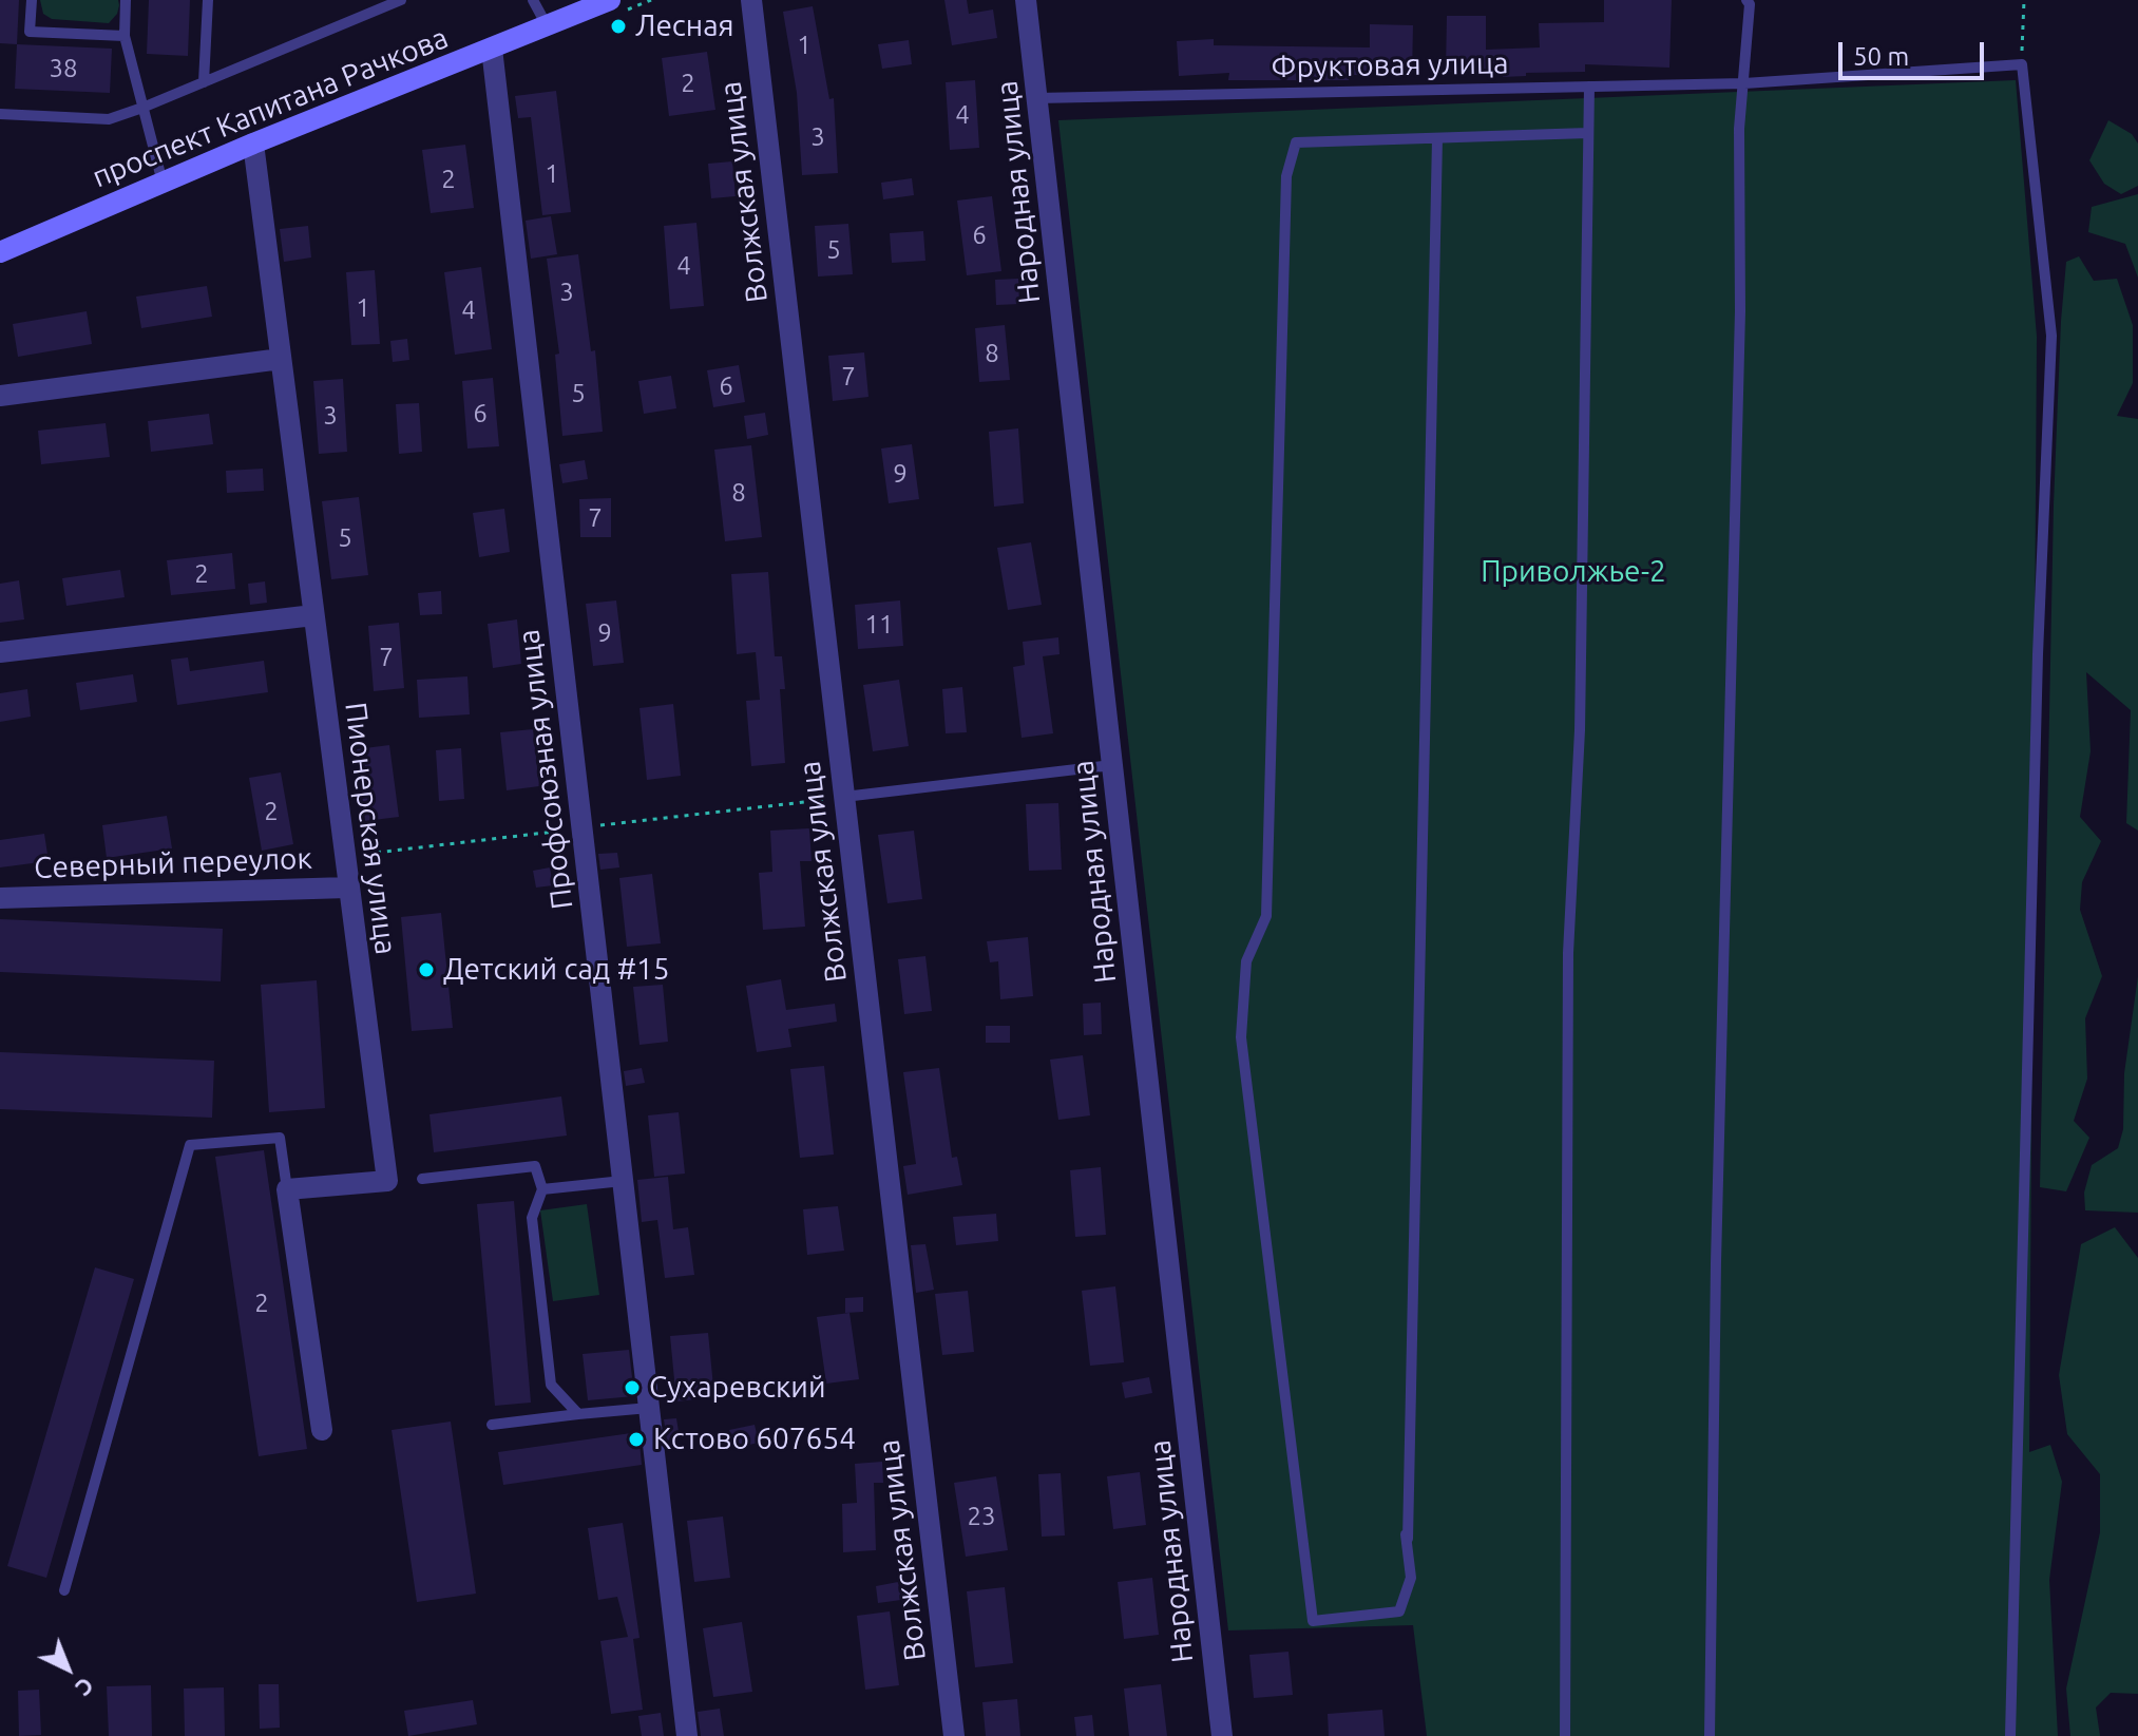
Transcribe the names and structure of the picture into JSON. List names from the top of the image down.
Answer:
{
  "streets": {
    "street": [
      "проспект Капитана Рачкова",
      "Волжская улица",
      "Народная улица",
      "Профсоюзная улица",
      "Пионерская улица",
      "Северный переулок"
    ],
    "lane": ["Фруктовая улица"]
  },
  "crossings": [
    ["Фруктовая улица", "Народная улица"],
    ["проспект Капитана Рачкова", "Профсоюзная улица"],
    ["проспект Капитана Рачкова", "Пионерская улица"],
    ["Пионерская улица", "Северный переулок"]
  ],
  "parks": ["Приволжье-2"],
  "places": [
    "Лесная",
    "Детский сад #15",
    "Сухаревский",
    "Кстово 607654"
  ],
  "house_numbers": [
    "1",
    "38",
    "2",
    "4",
    "3",
    "1",
    "2",
    "6",
    "5",
    "4",
    "3",
    "1",
    "4",
    "8",
    "7",
    "6",
    "5",
    "6",
    "3",
    "9",
    "8",
    "7",
    "5",
    "2",
    "11",
    "9",
    "7",
    "2",
    "2",
    "23"
  ],
  "scale_bar": "50 m",
  "north": "bottom right"
}
